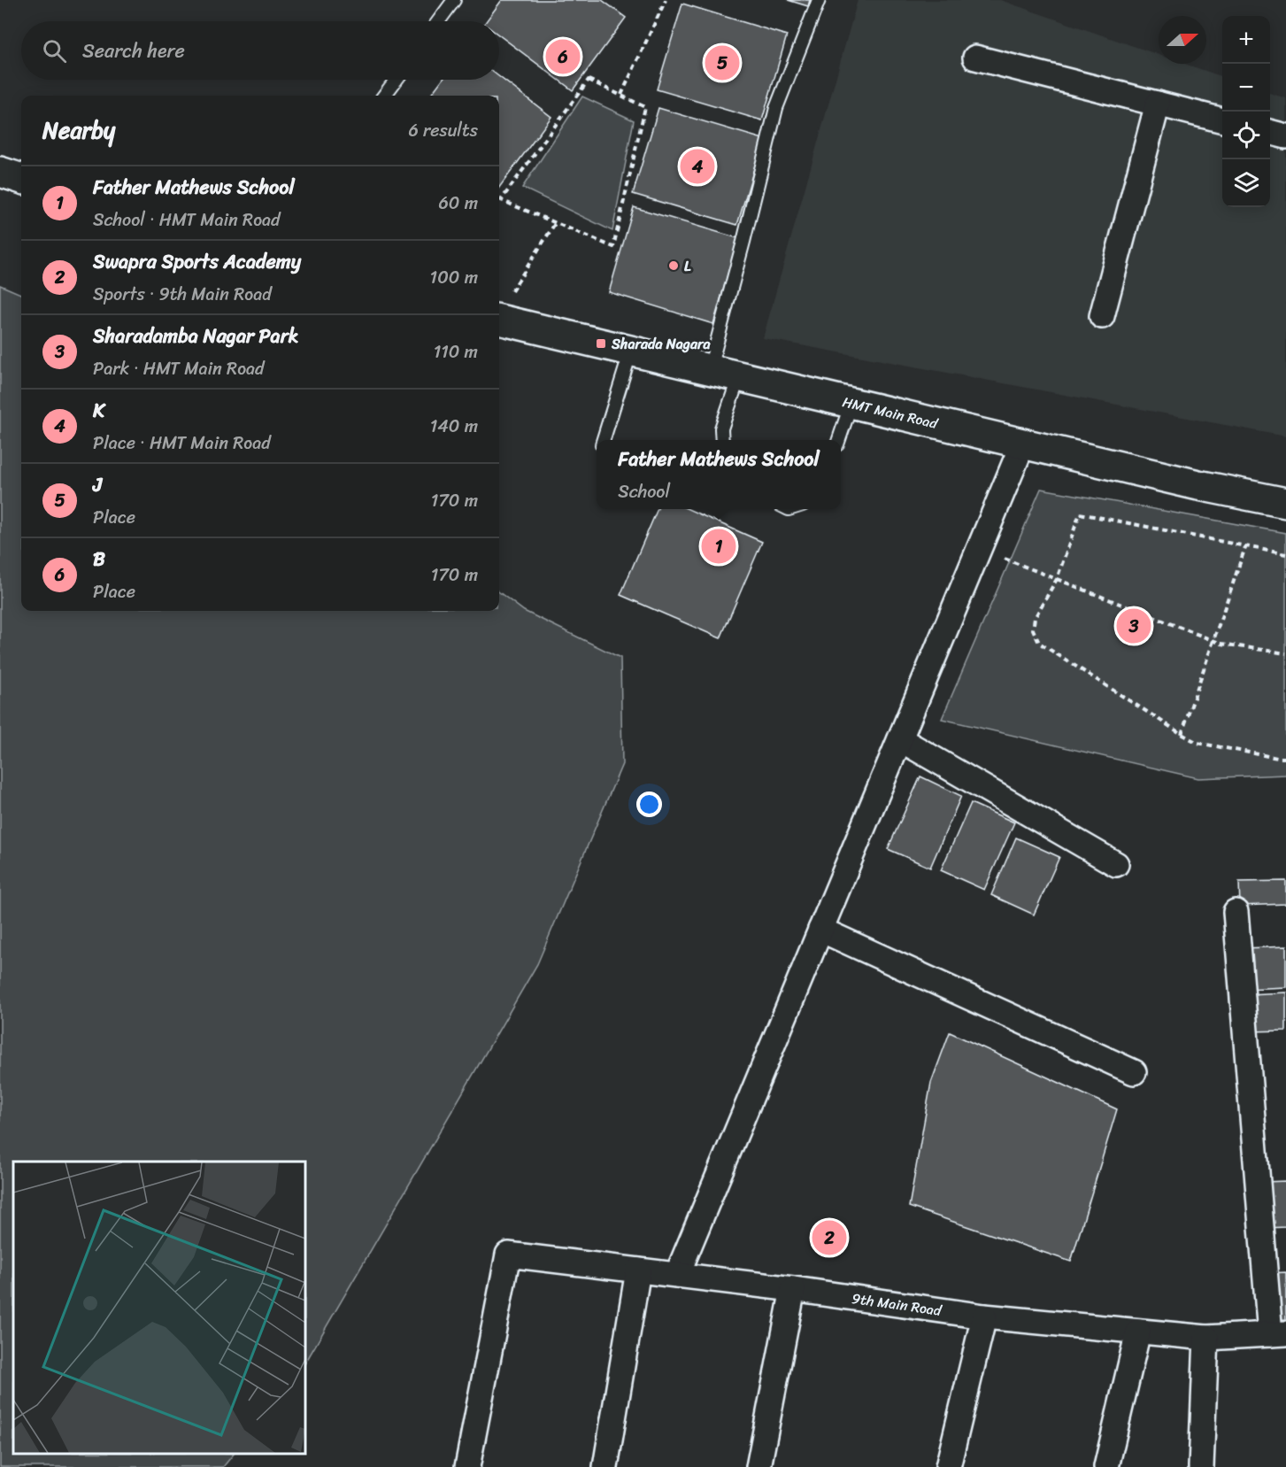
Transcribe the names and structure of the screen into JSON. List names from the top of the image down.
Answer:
{
  "streets": {
    "street": ["HMT Main Road", "9th Main Road"]
  },
  "places": {
    "other": ["L"],
    "transit": ["Sharada Nagara"]
  },
  "north": "right",
  "page": {
    "map_buttons": ["+", "−"],
    "search": "Search here",
    "pins": [
      "6",
      "5",
      "4",
      "1",
      "3",
      "2"
    ],
    "heading": ["Nearby", "6 results"],
    "list": [
      {
        "mark": "1",
        "name": "Father Mathews School",
        "note": "School · HMT Main Road",
        "value": "60 m"
      },
      {
        "mark": "2",
        "name": "Swapra Sports Academy",
        "note": "Sports · 9th Main Road",
        "value": "100 m"
      },
      {
        "mark": "3",
        "name": "Sharadamba Nagar Park",
        "note": "Park · HMT Main Road",
        "value": "110 m"
      },
      {
        "mark": "4",
        "name": "K",
        "note": "Place · HMT Main Road",
        "value": "140 m"
      },
      {
        "mark": "5",
        "name": "J",
        "note": "Place",
        "value": "170 m"
      },
      {
        "mark": "6",
        "name": "B",
        "note": "Place",
        "value": "170 m"
      }
    ],
    "popup": ["Father Mathews School", "School"]
  }
}
